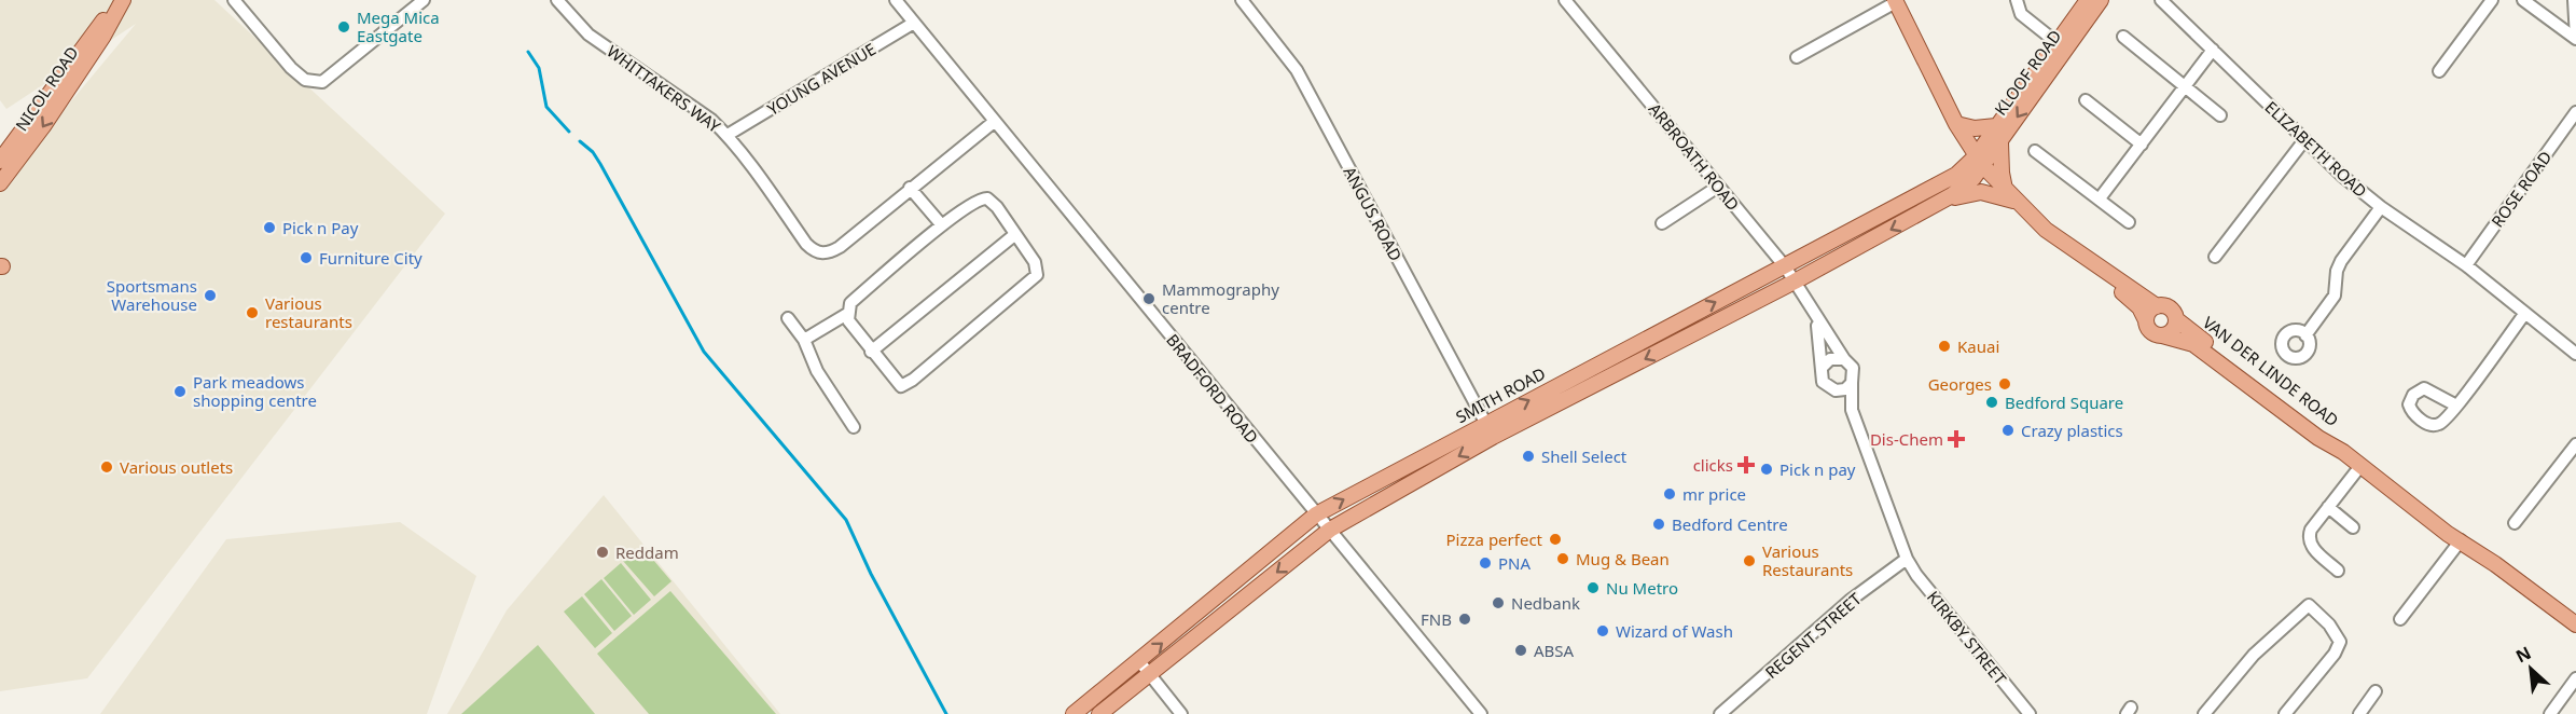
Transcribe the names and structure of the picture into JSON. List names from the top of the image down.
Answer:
{
  "streets": {
    "main road": [
      "KLOOF ROAD",
      "NICOL ROAD",
      "VAN DER LINDE ROAD",
      "SMITH ROAD"
    ],
    "street": [
      "YOUNG AVENUE",
      "WHITTAKERS WAY",
      "ELIZABETH ROAD",
      "ARBROATH ROAD",
      "ROSE ROAD",
      "ANGUS ROAD",
      "BRADFORD ROAD",
      "REGENT STREET",
      "KIRKBY STREET"
    ]
  },
  "crossings": [
    ["KLOOF ROAD", "SMITH ROAD"],
    ["YOUNG AVENUE", "WHITTAKERS WAY"],
    ["YOUNG AVENUE", "BRADFORD ROAD"],
    ["WHITTAKERS WAY", "BRADFORD ROAD"],
    ["ELIZABETH ROAD", "ROSE ROAD"],
    ["ARBROATH ROAD", "SMITH ROAD"],
    ["ANGUS ROAD", "SMITH ROAD"],
    ["BRADFORD ROAD", "SMITH ROAD"],
    ["REGENT STREET", "KIRKBY STREET"]
  ],
  "places": {
    "other": [
      "Mega Mica Eastgate",
      "Pick n Pay",
      "Furniture City",
      "Sportsmans Warehouse",
      "Mammography centre",
      "Various restaurants",
      "Kauai",
      "Georges",
      "Park meadows shopping centre",
      "Bedford Square",
      "Crazy plastics",
      "Shell Select",
      "Various outlets",
      "Pick n pay",
      "mr price",
      "Bedford Centre",
      "Pizza perfect",
      "Reddam",
      "Mug & Bean",
      "Various Restaurants",
      "PNA",
      "Nu Metro",
      "Nedbank",
      "FNB",
      "Wizard of Wash",
      "ABSA"
    ],
    "health": ["Dis-Chem", "clicks"]
  },
  "north": "top left"
}
